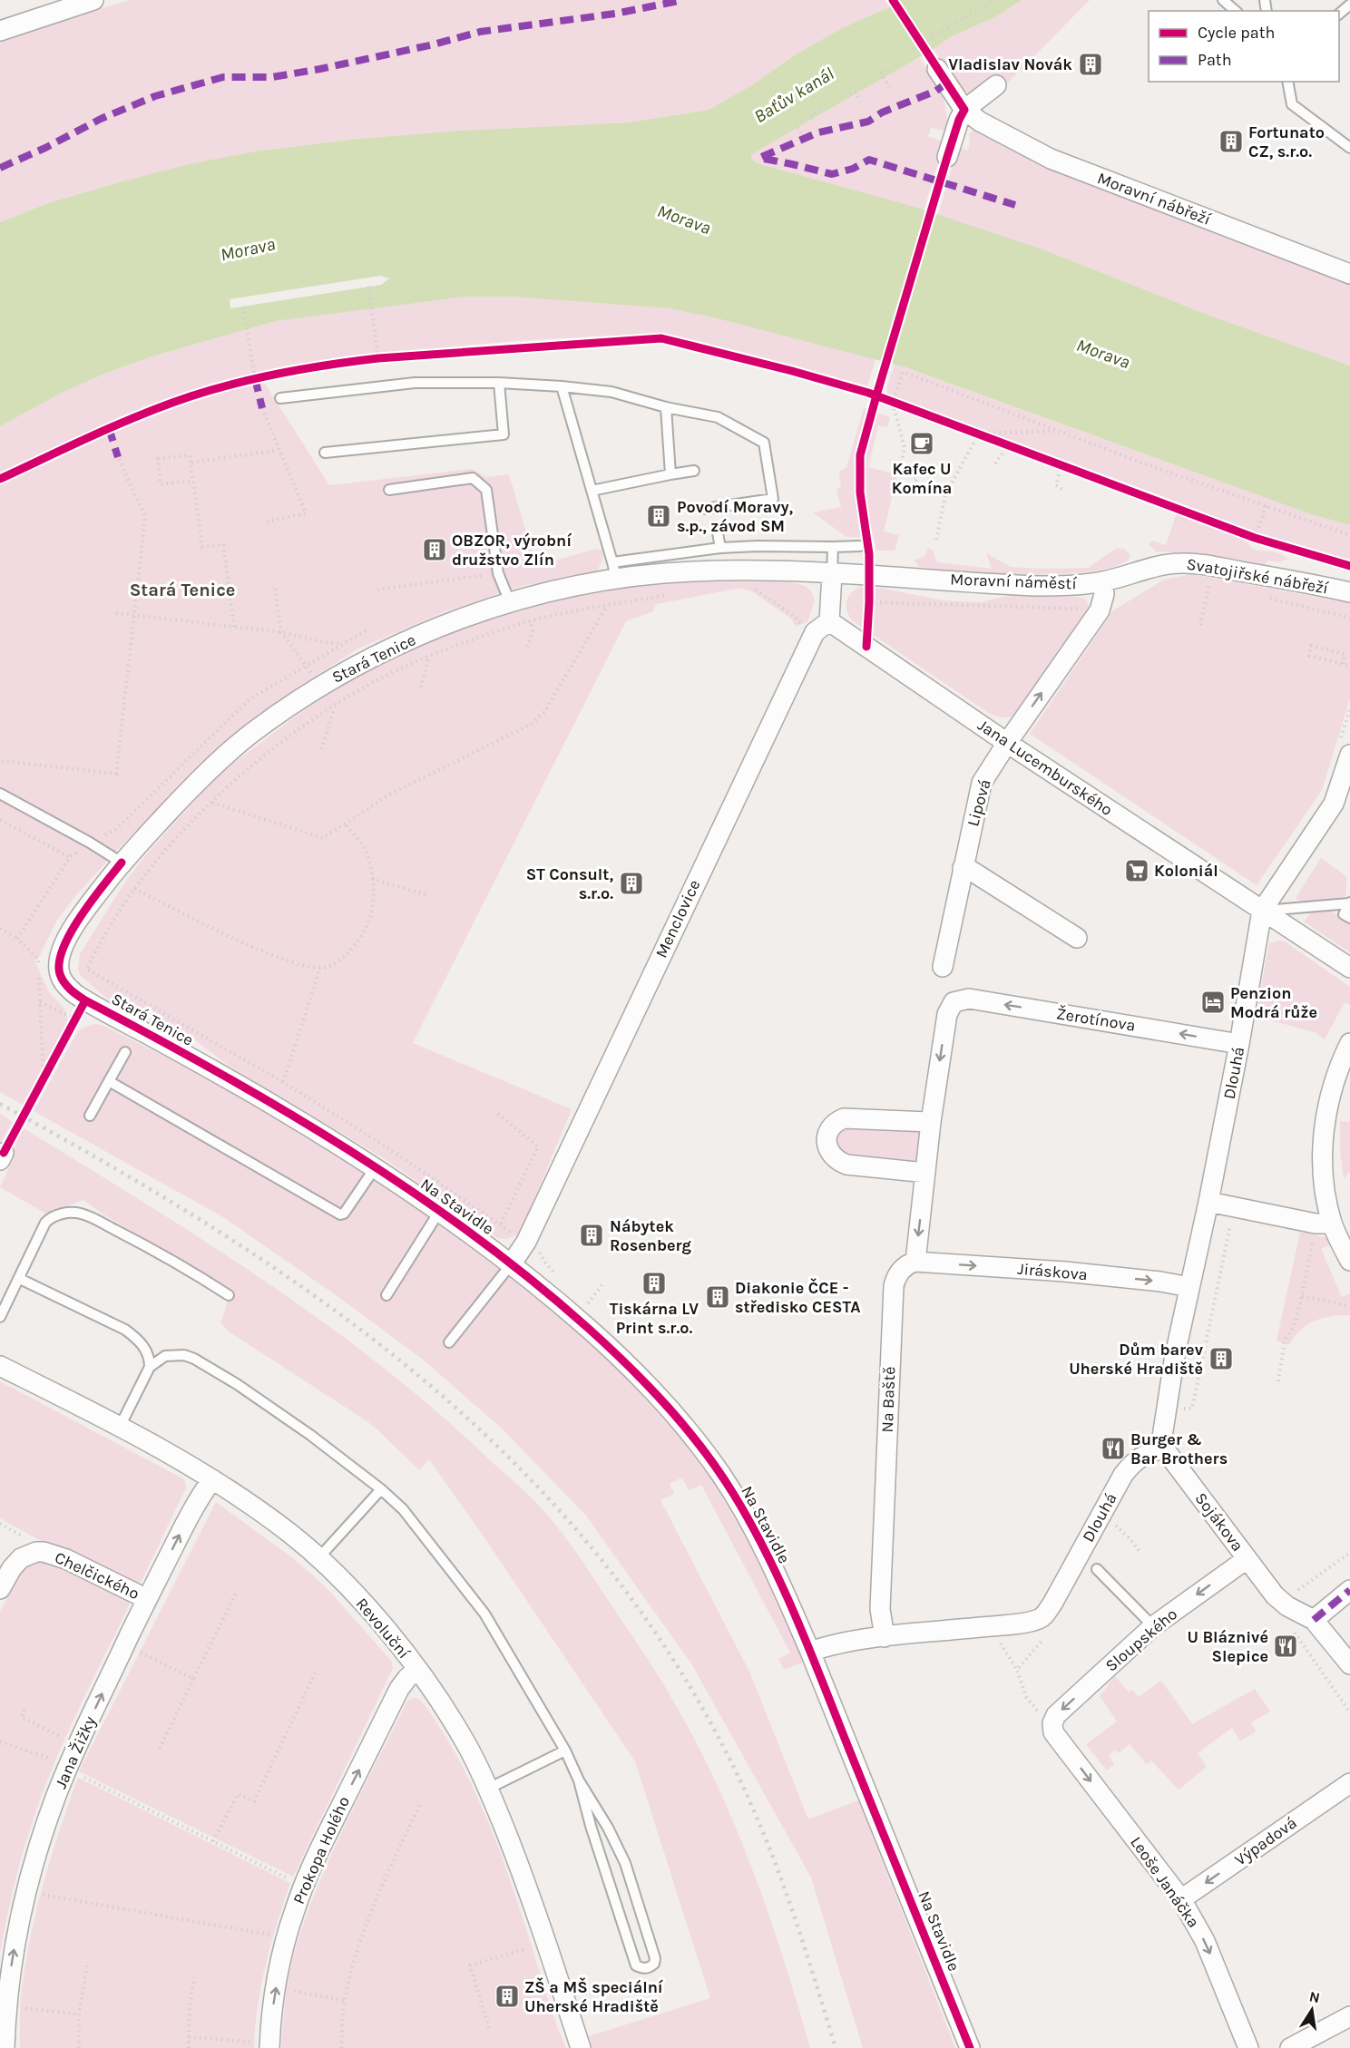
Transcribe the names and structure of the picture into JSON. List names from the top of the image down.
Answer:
{
  "streets": {
    "street": [
      "Moravní nábřeží",
      "Svatojiřské nábřeží",
      "Moravní náměstí",
      "Stará Tenice",
      "Jana Lucemburského",
      "Lipová",
      "Menclovice",
      "Žerotínova",
      "Dlouhá",
      "Na Stavidle",
      "Jiráskova",
      "Na Baště",
      "Sojákova",
      "Chelčického",
      "Revoluční",
      "Sloupského",
      "Jana Žižky",
      "Výpadová",
      "Prokopa Holého",
      "Leoše Janáčka"
    ]
  },
  "crossings": [
    ["Svatojiřské nábřeží", "Moravní náměstí"],
    ["Moravní náměstí", "Stará Tenice"],
    ["Stará Tenice", "Na Stavidle"],
    ["Jana Lucemburského", "Lipová"],
    ["Jana Lucemburského", "Menclovice"],
    ["Jana Lucemburského", "Dlouhá"],
    ["Menclovice", "Na Stavidle"],
    ["Žerotínova", "Dlouhá"],
    ["Dlouhá", "Na Stavidle"],
    ["Dlouhá", "Jiráskova"],
    ["Dlouhá", "Na Baště"],
    ["Dlouhá", "Sojákova"],
    ["Jiráskova", "Na Baště"],
    ["Sojákova", "Sloupského"],
    ["Chelčického", "Jana Žižky"],
    ["Revoluční", "Jana Žižky"],
    ["Revoluční", "Prokopa Holého"],
    ["Sloupského", "Leoše Janáčka"],
    ["Výpadová", "Leoše Janáčka"]
  ],
  "one_way": [
    "Jiráskova",
    "Sloupského",
    "Jana Žižky",
    "Výpadová",
    "Prokopa Holého",
    "Leoše Janáčka"
  ],
  "districts": ["Stará Tenice"],
  "water": ["Baťův kanál", "Morava"],
  "places": {
    "building": [
      "Vladislav Novák",
      "Fortunato CZ, s.r.o.",
      "Povodí Moravy, s.p., závod SM",
      "OBZOR, výrobní družstvo Zlín",
      "ST Consult, s.r.o.",
      "Nábytek Rosenberg",
      "Tiskárna LV Print s.r.o.",
      "Diakonie ČCE - středisko CESTA",
      "Dům barev Uherské Hradiště",
      "ZŠ a MŠ speciální Uherské Hradiště"
    ],
    "cafe": ["Kafec U Komína"],
    "supermarket": ["Koloniál"],
    "hotel": ["Penzion Modrá růže"],
    "restaurant": ["Burger & Bar Brothers", "U Bláznivé Slepice"]
  },
  "legend": ["Cycle path", "Path"],
  "north": "top"
}
